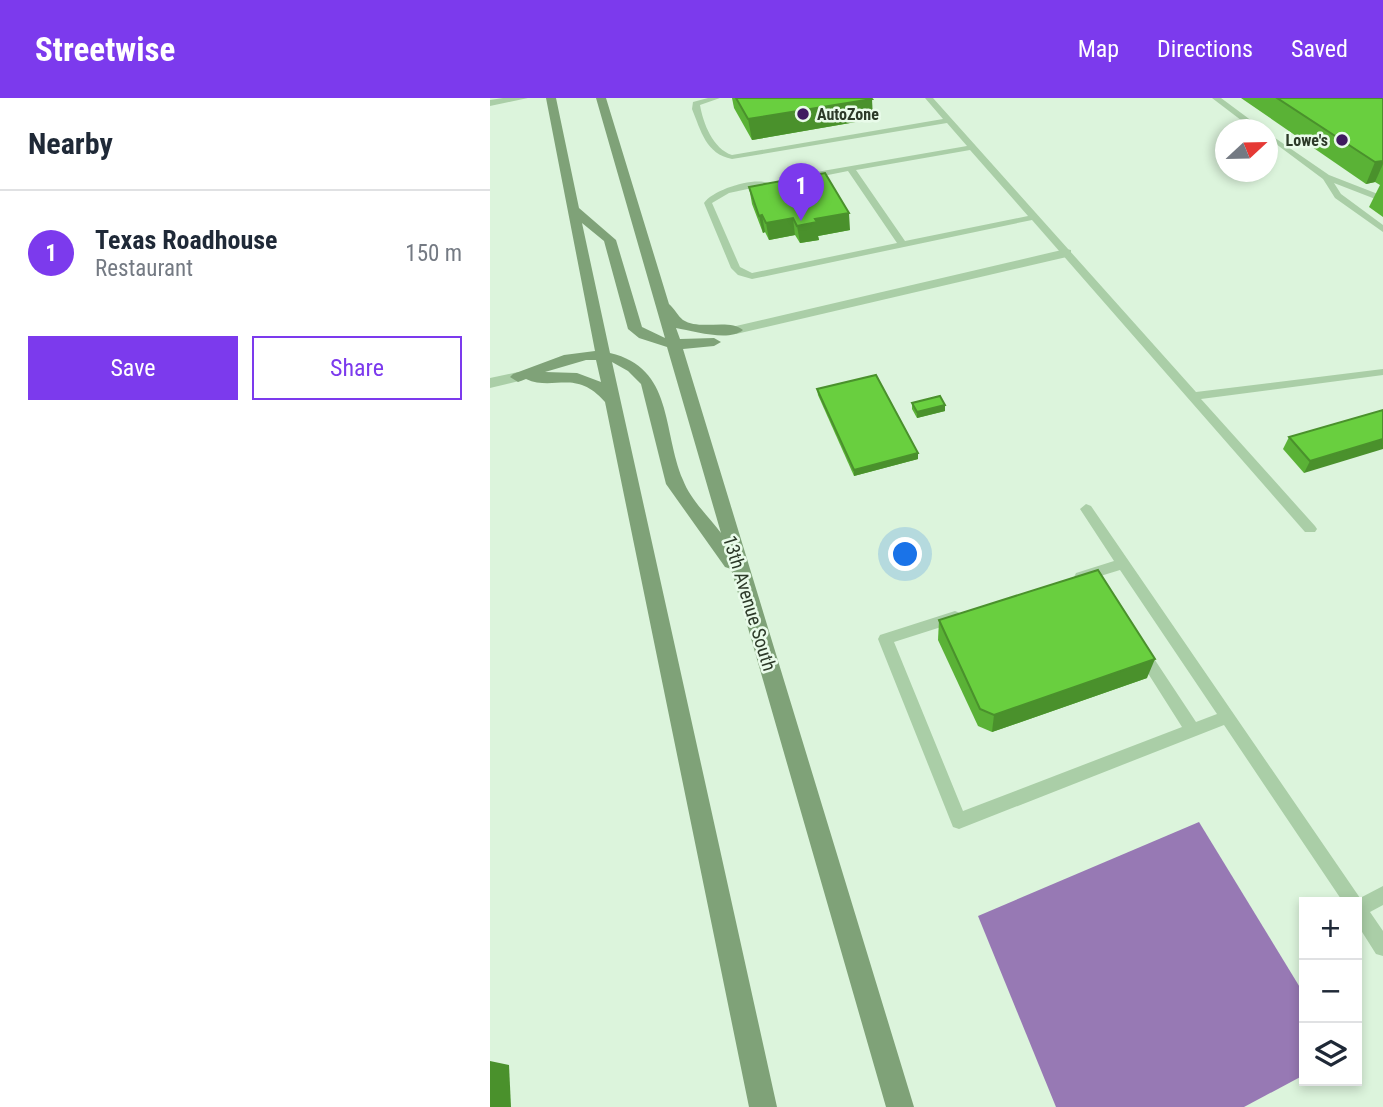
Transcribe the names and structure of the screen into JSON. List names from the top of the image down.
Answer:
{
  "streets": {
    "main road": ["13th Avenue South"]
  },
  "places": ["AutoZone", "Lowe's"],
  "north": "right",
  "page": {
    "header": "Streetwise",
    "nav": ["Map", "Directions", "Saved"],
    "heading": "Nearby",
    "pins": "1",
    "list": [
      {
        "mark": "1",
        "name": "Texas Roadhouse",
        "note": "Restaurant",
        "value": "150 m"
      }
    ],
    "buttons": ["Save", "Share"],
    "map_buttons": ["+", "−"]
  }
}
